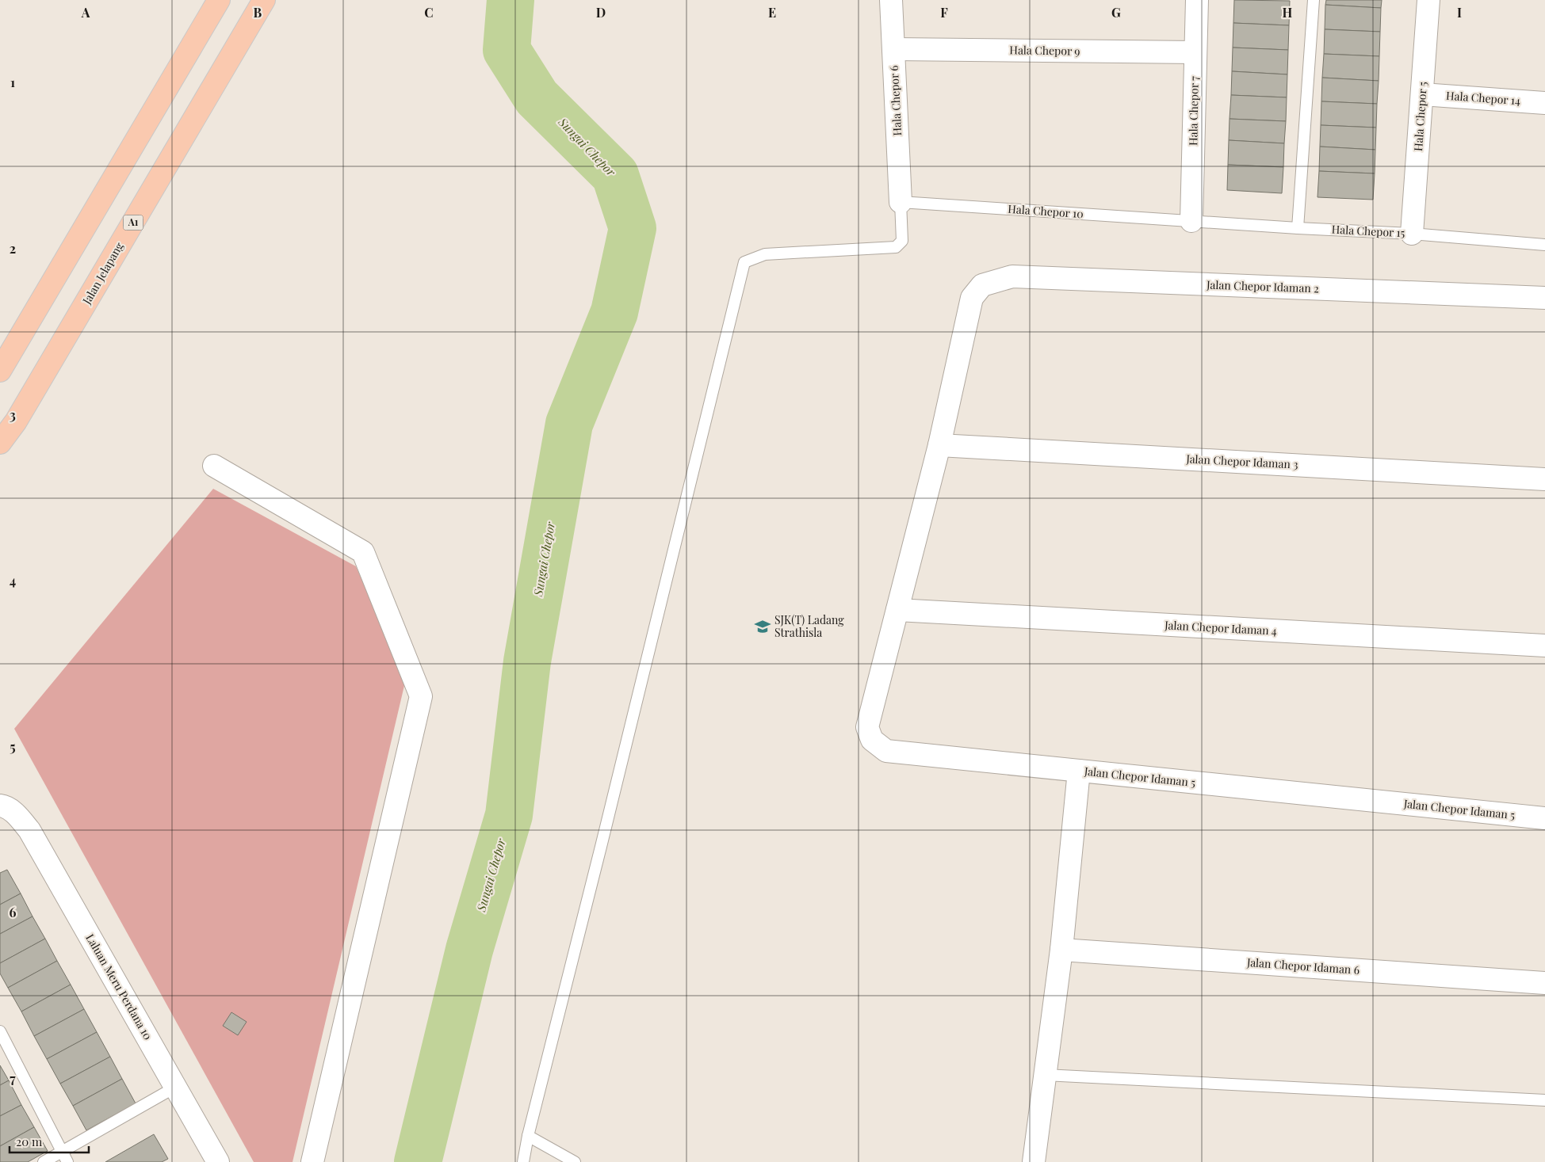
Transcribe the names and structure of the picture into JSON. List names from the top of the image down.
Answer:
{
  "streets": {
    "main road": ["A1", "Jalan Jelapang"],
    "street": [
      "Hala Chepor 9",
      "Hala Chepor 14",
      "Hala Chepor 6",
      "Hala Chepor 7",
      "Hala Chepor 5",
      "Jalan Chepor Idaman 2",
      "Jalan Chepor Idaman 3",
      "Jalan Chepor Idaman 4",
      "Jalan Chepor Idaman 5",
      "Jalan Chepor Idaman 6",
      "Laluan Meru Perdana 10"
    ],
    "lane": ["Hala Chepor 10", "Hala Chepor 15"]
  },
  "crossings": [
    ["Hala Chepor 9", "Hala Chepor 6"],
    ["Hala Chepor 9", "Hala Chepor 7"],
    ["Hala Chepor 14", "Hala Chepor 5"],
    ["Hala Chepor 6", "Hala Chepor 10"],
    ["Hala Chepor 7", "Hala Chepor 10"],
    ["Hala Chepor 7", "Hala Chepor 15"],
    ["Hala Chepor 5", "Hala Chepor 15"],
    ["Hala Chepor 10", "Hala Chepor 15"],
    ["Jalan Chepor Idaman 2", "Jalan Chepor Idaman 5"],
    ["Jalan Chepor Idaman 3", "Jalan Chepor Idaman 5"],
    ["Jalan Chepor Idaman 4", "Jalan Chepor Idaman 5"]
  ],
  "water": ["Sungai Chepor"],
  "places": {
    "school or university": ["SJK(T) Ladang Strathisla"]
  },
  "scale_bar": "20 m",
  "grid": {
    "columns": [
      "A",
      "B",
      "C",
      "D",
      "E",
      "F",
      "G",
      "H",
      "I"
    ],
    "rows": [
      "1",
      "2",
      "3",
      "4",
      "5",
      "6",
      "7"
    ]
  }
}
